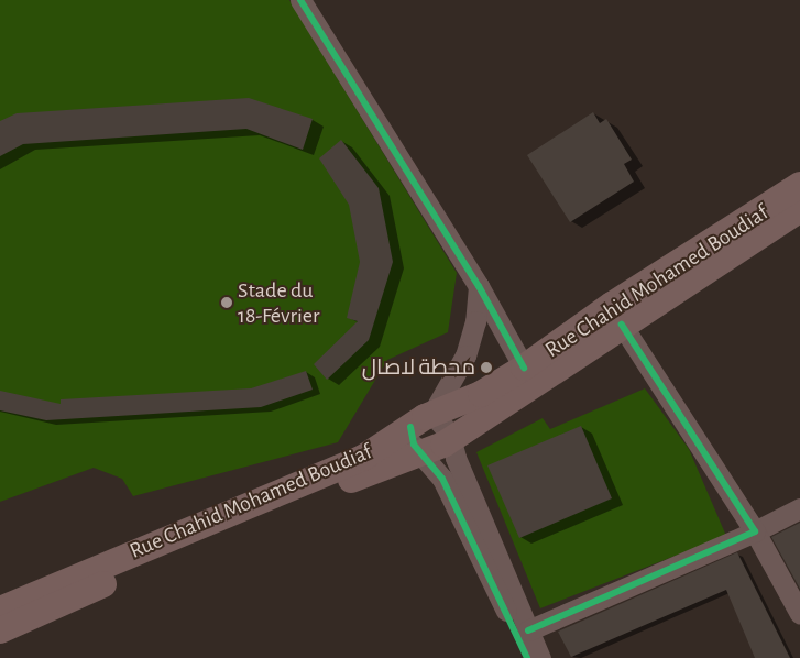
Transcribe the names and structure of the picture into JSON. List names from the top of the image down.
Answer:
{
  "streets": {
    "main road": ["Rue Chahid Mohamed Boudiaf"]
  },
  "places": ["Stade du 18-Février", "محطة لاصال"]
}
